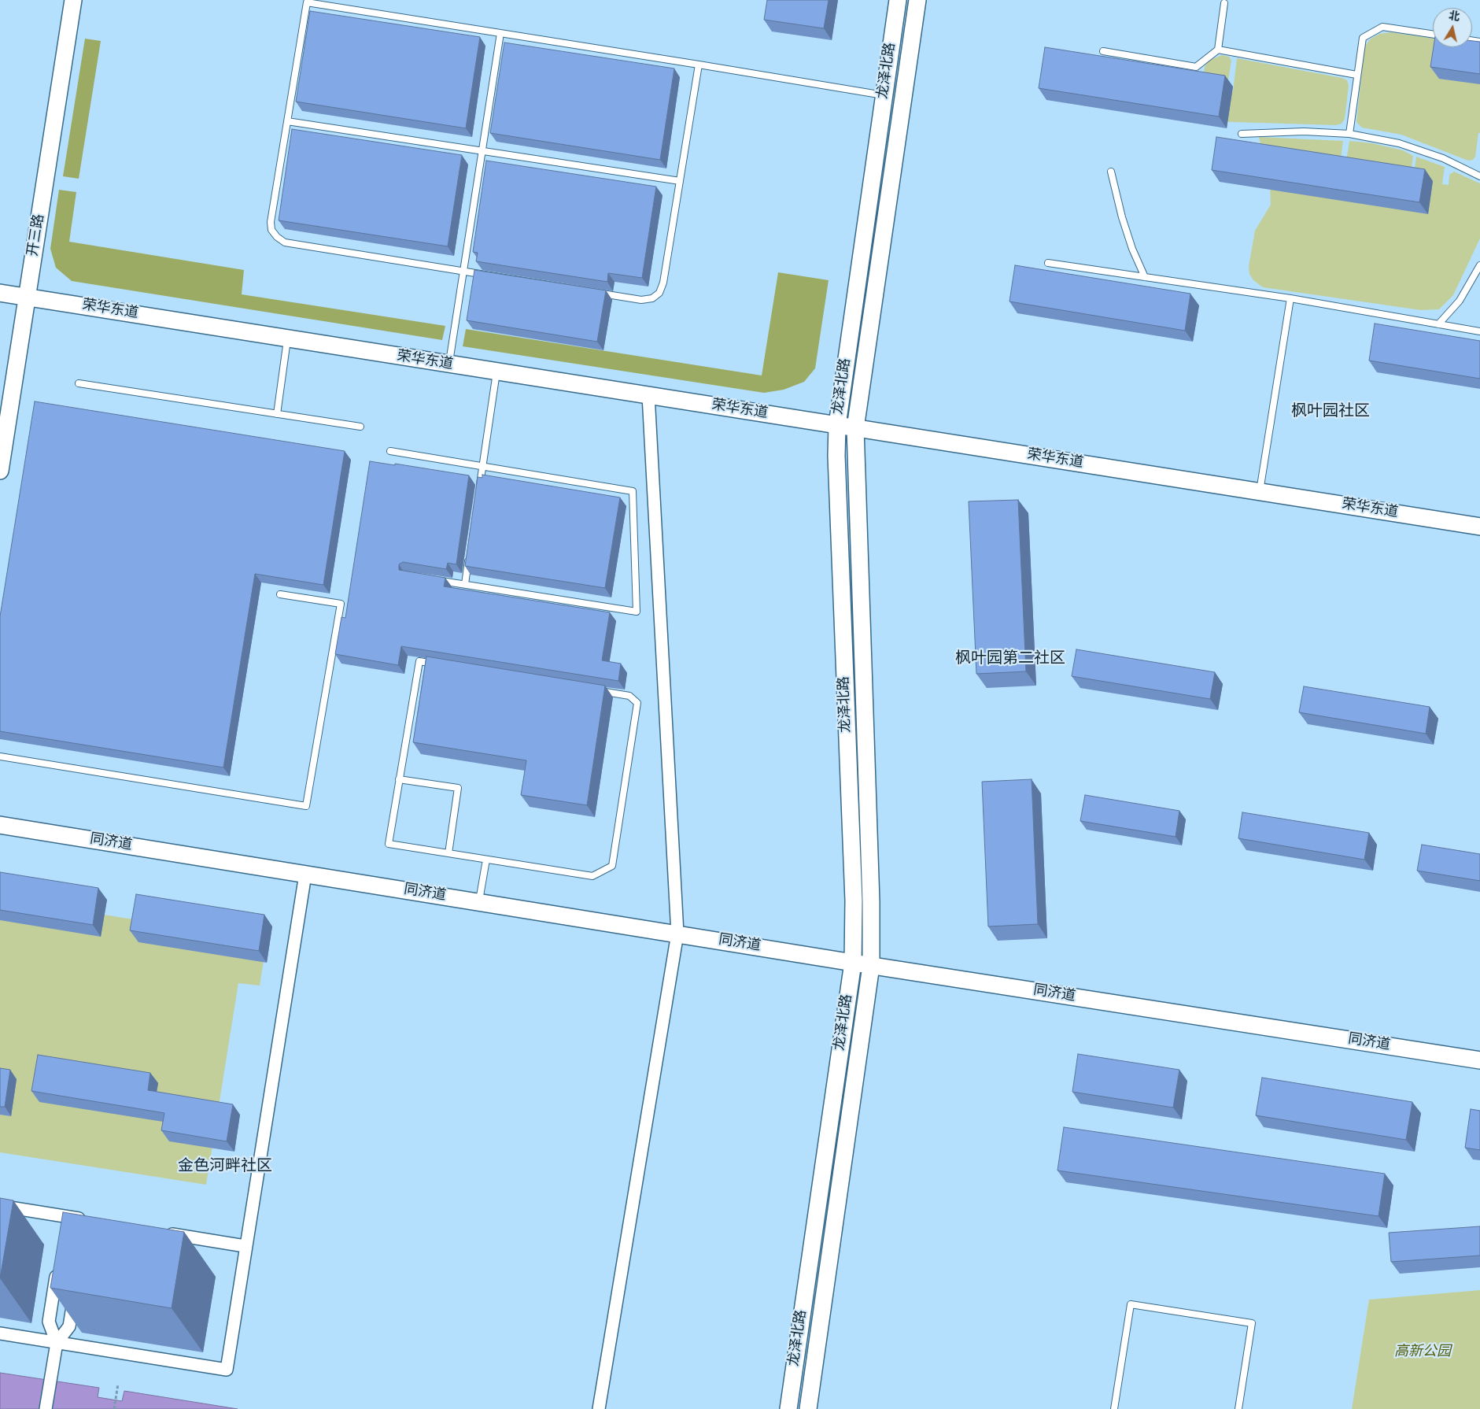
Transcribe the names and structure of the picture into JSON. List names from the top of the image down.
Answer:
{
  "streets": {
    "street": [
      "龙泽北路",
      "开三路",
      "荣华东道",
      "同济道"
    ]
  },
  "crossings": [
    ["龙泽北路", "荣华东道"],
    ["龙泽北路", "同济道"],
    ["开三路", "荣华东道"]
  ],
  "districts": ["枫叶园社区", "枫叶园第二社区", "金色河畔社区"],
  "parks": ["高新公园"],
  "north": "top"
}
